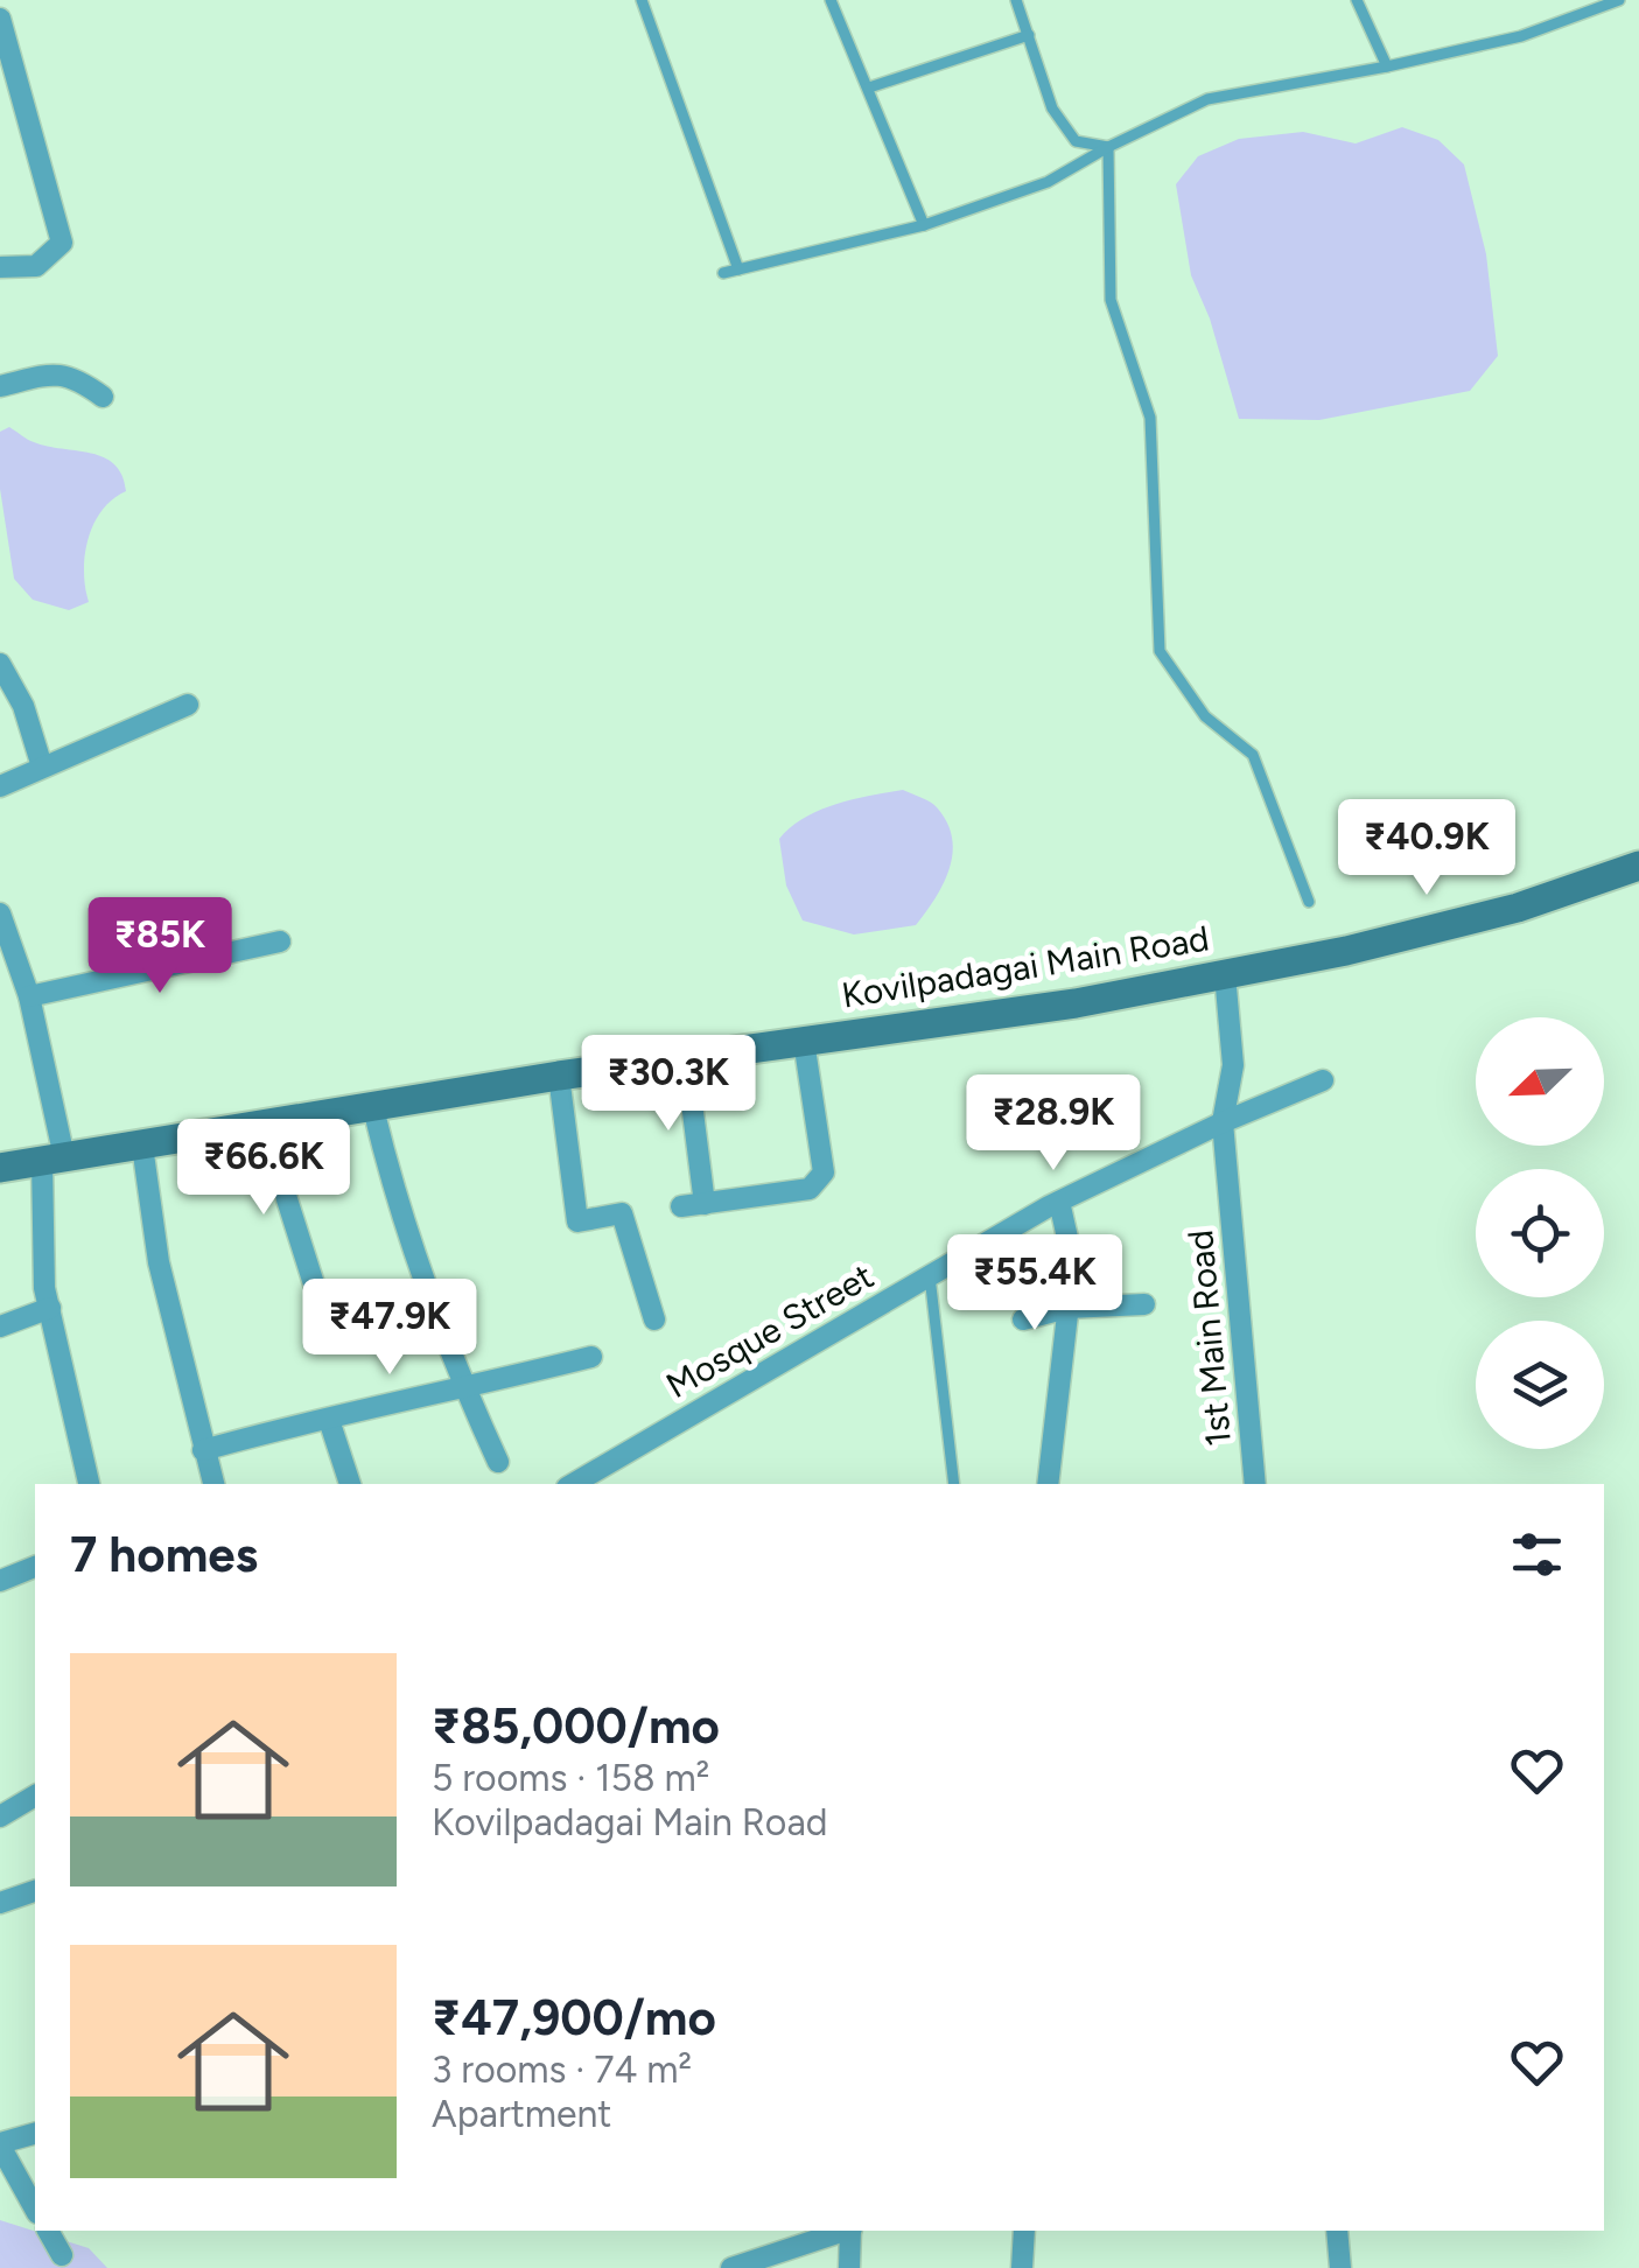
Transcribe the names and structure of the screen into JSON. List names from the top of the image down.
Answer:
{
  "streets": {
    "main road": ["Kovilpadagai Main Road"],
    "street": ["Mosque Street", "1st Main Road"]
  },
  "crossings": [
    ["Kovilpadagai Main Road", "1st Main Road"],
    ["Mosque Street", "1st Main Road"]
  ],
  "north": "bottom left",
  "page": {
    "price": [
      "₹40.9K",
      "₹85K",
      "₹30.3K",
      "₹28.9K",
      "₹66.6K",
      "₹55.4K",
      "₹47.9K"
    ],
    "heading": "7 homes",
    "list": [
      {
        "name": "₹85,000/mo",
        "note": "5 rooms · 158 m² · Kovilpadagai Main Road"
      },
      {
        "name": "₹47,900/mo",
        "note": "3 rooms · 74 m² · Apartment"
      }
    ]
  }
}
